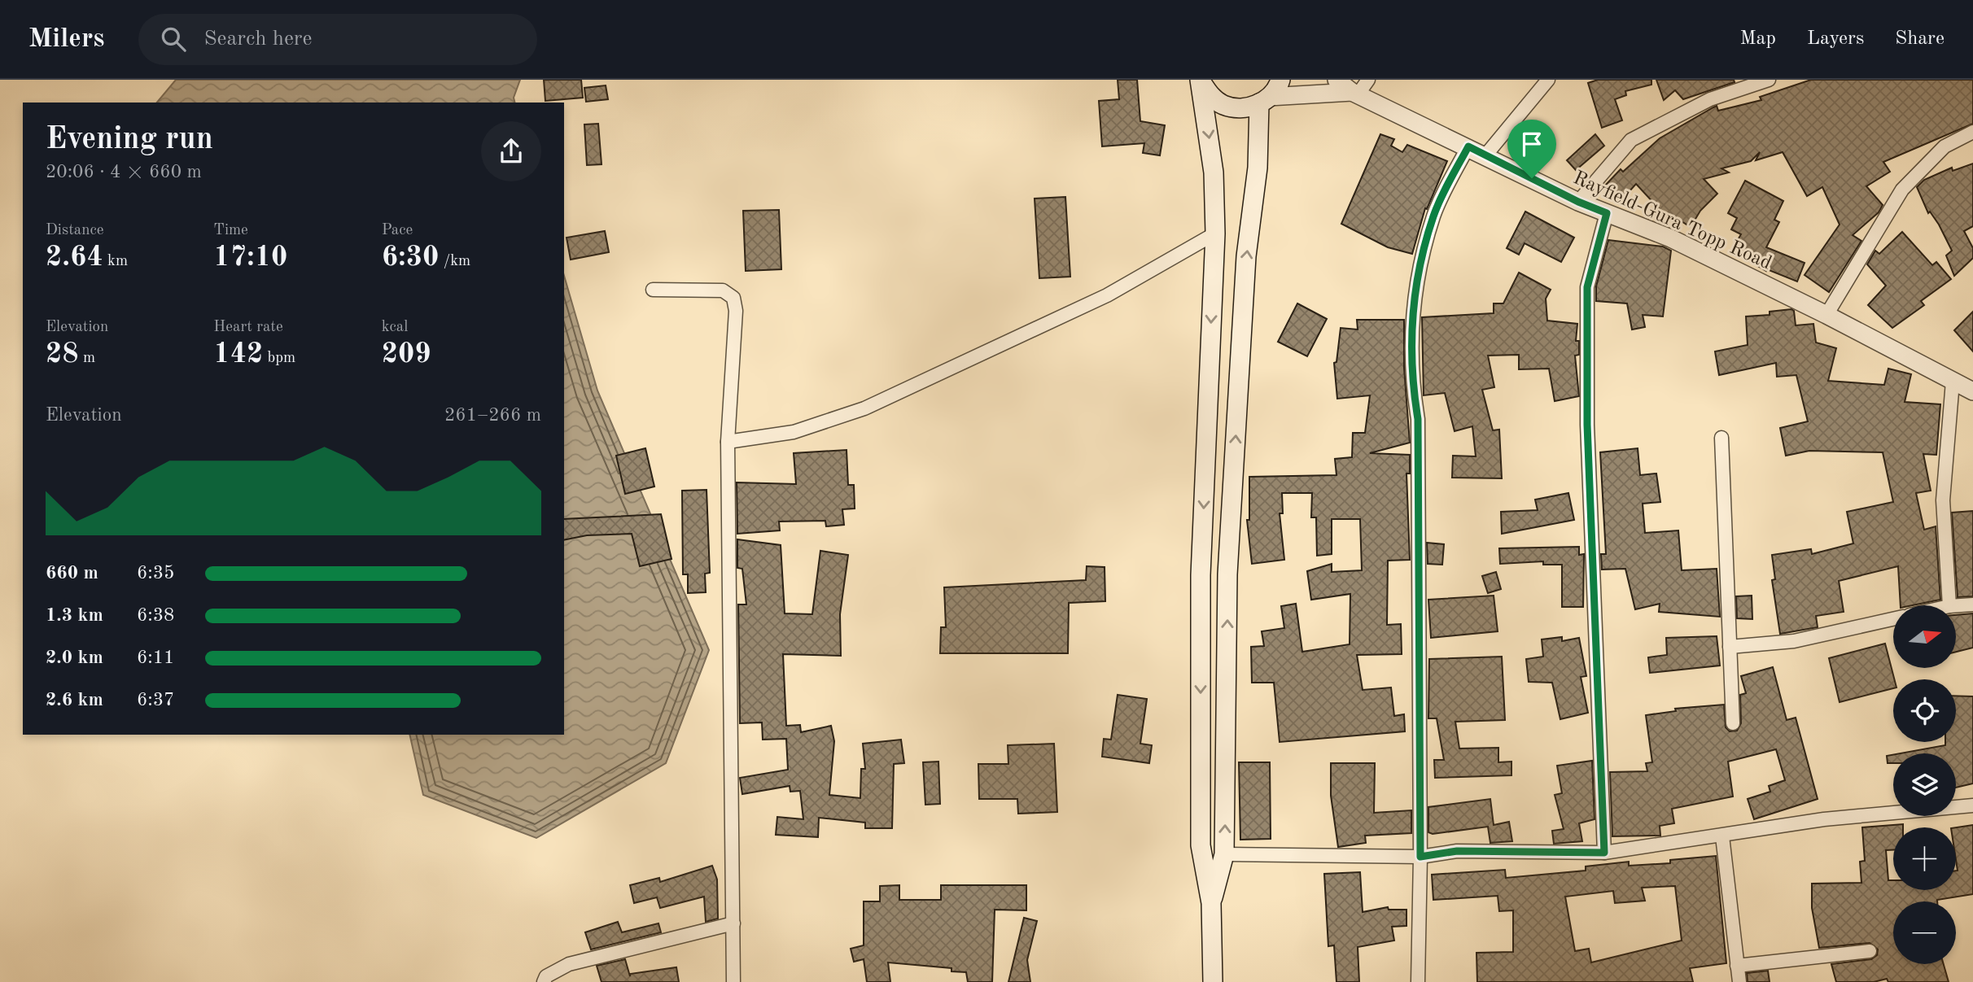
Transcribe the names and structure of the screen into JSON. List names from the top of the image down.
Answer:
{
  "streets": {
    "street": ["Rayfield-Gura Topp Road"]
  },
  "north": "right",
  "page": {
    "header": "Milers",
    "search": "Search here",
    "nav": ["Map", "Layers", "Share"],
    "heading": ["Evening run", "20:06 · 4 × 660 m"],
    "stats": [
      ["Distance", "2.64 km"],
      ["Time", "17:10"],
      ["Pace", "6:30 /km"],
      ["Elevation", "28 m"],
      ["Heart rate", "142 bpm"],
      ["kcal", "209"]
    ],
    "chart": ["Elevation", "261–266 m"],
    "list": [
      {
        "name": "660 m",
        "note": "6:35"
      },
      {
        "name": "1.3 km",
        "note": "6:38"
      },
      {
        "name": "2.0 km",
        "note": "6:11"
      },
      {
        "name": "2.6 km",
        "note": "6:37"
      }
    ],
    "map_buttons": ["+", "−"]
  }
}
